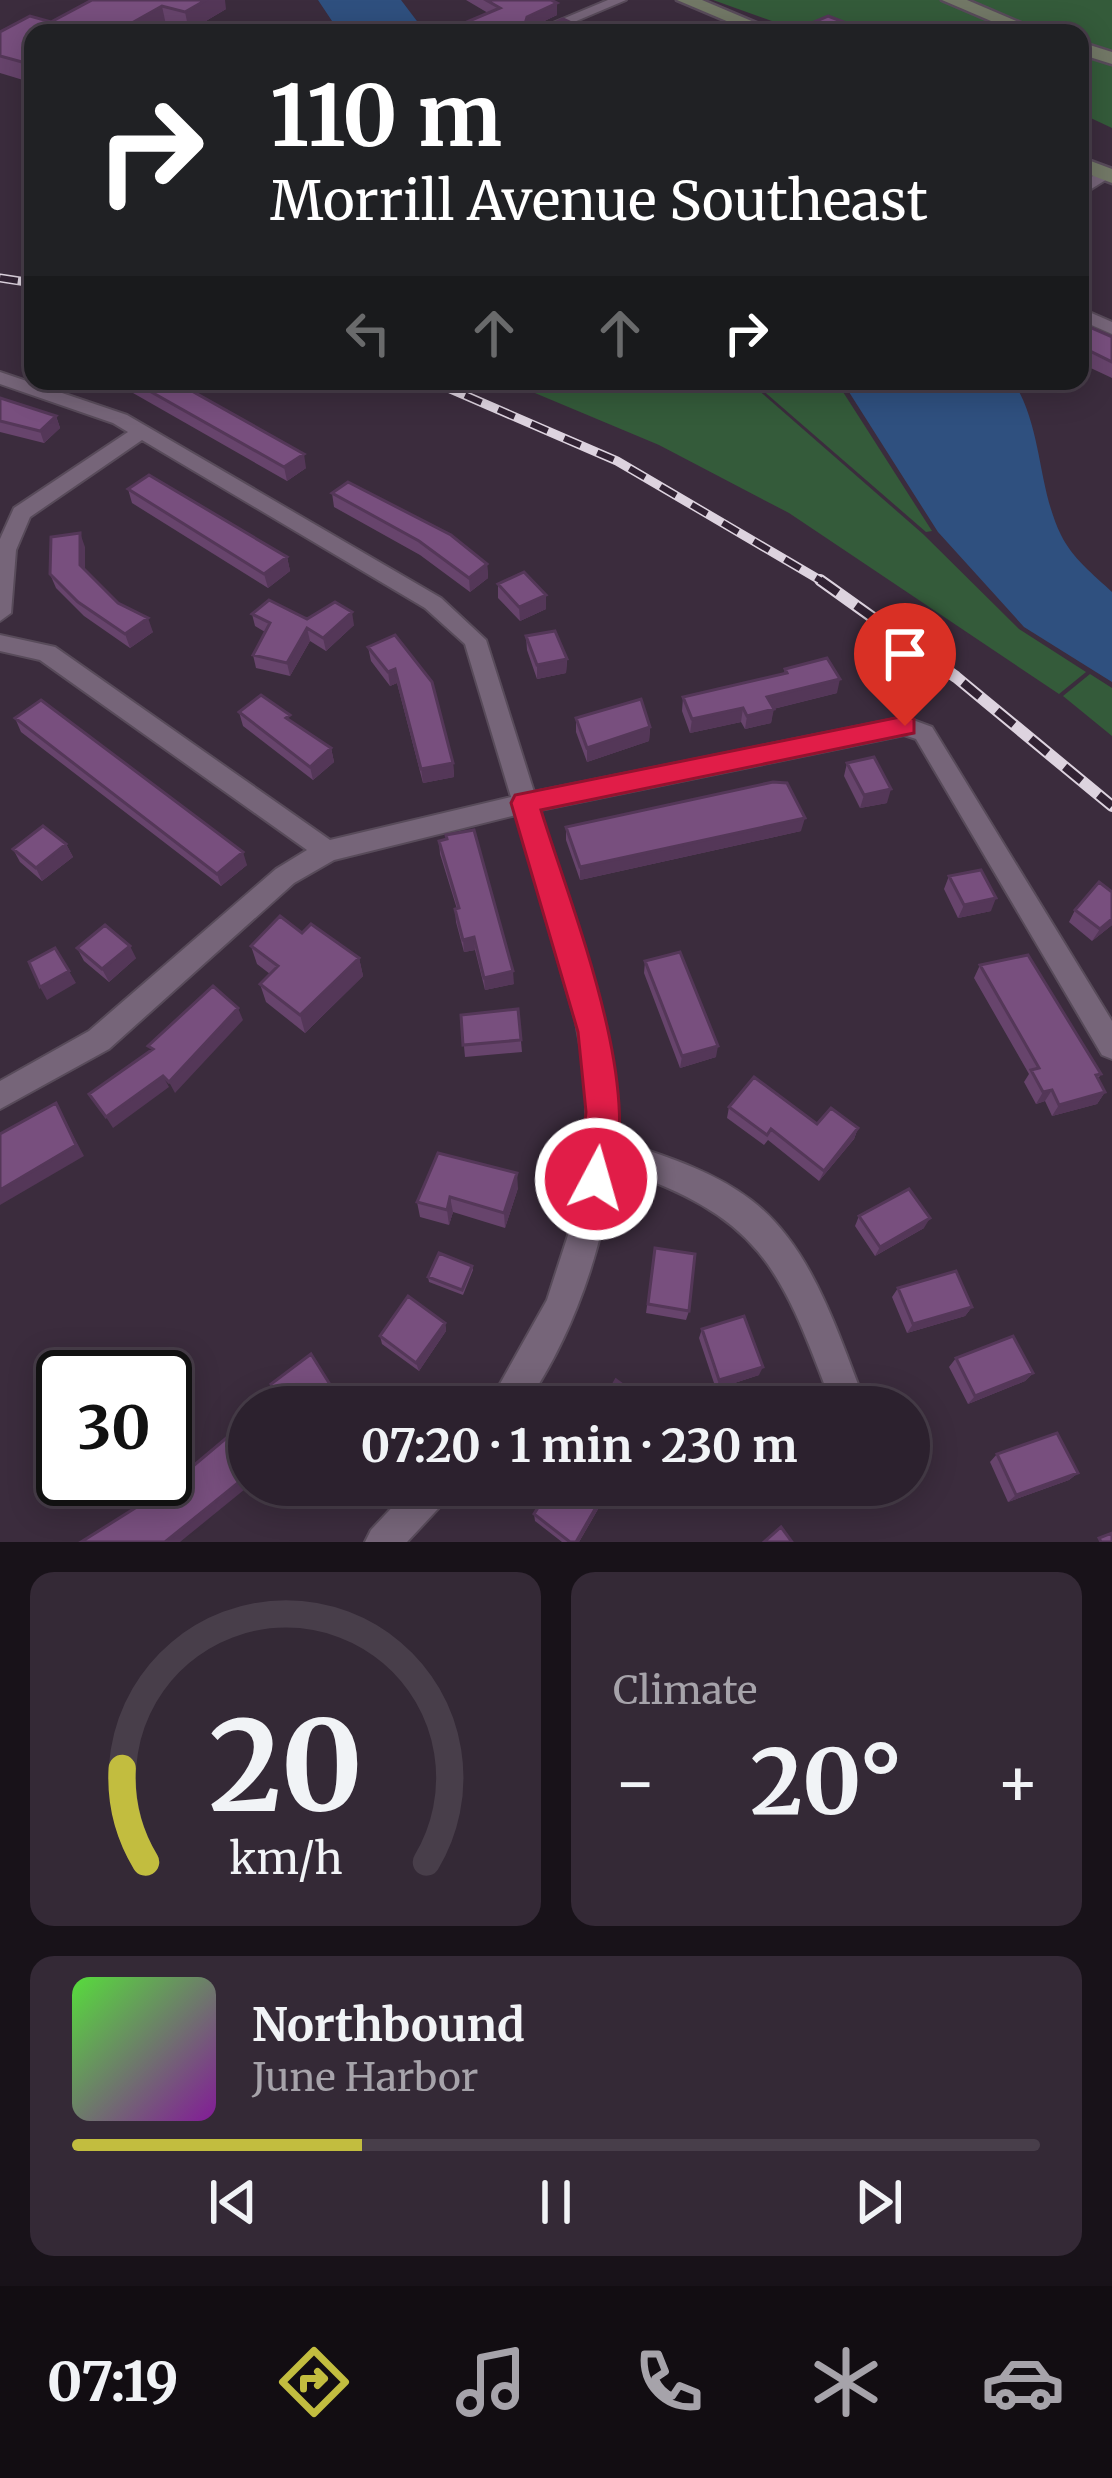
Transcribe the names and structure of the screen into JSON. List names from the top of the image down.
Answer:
{
  "page": {
    "turn": ["110 m", "Morrill Avenue Southeast"],
    "limit": "30",
    "trip": "07:20 · 1 min · 230 m",
    "tile": "Climate",
    "heat": ["−", "20°", "+"],
    "song": ["Northbound", "June Harbor"],
    "tabs": "07:19",
    "gauge": ["20", "km/h"]
  }
}
